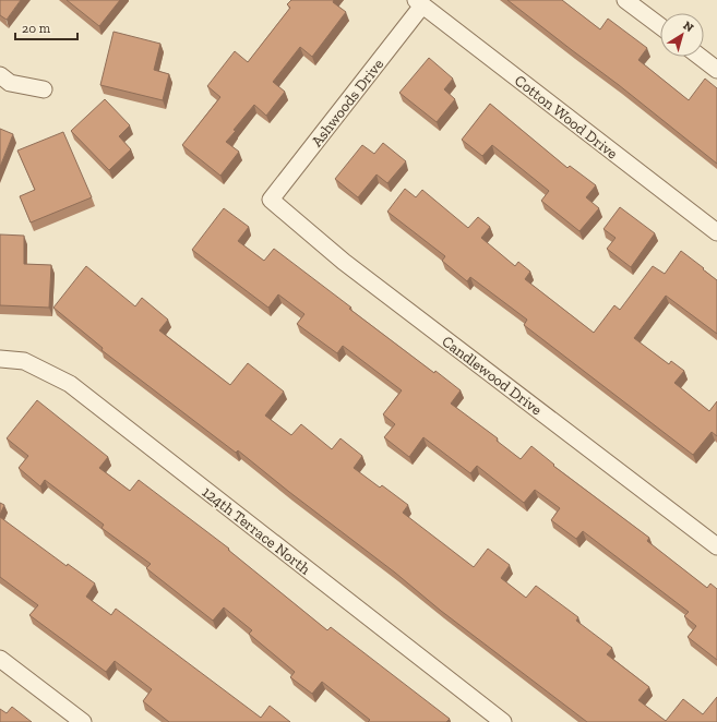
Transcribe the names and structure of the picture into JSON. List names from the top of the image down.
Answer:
{
  "streets": {
    "street": [
      "Ashwoods Drive",
      "Cotton Wood Drive",
      "Candlewood Drive",
      "124th Terrace North"
    ]
  },
  "crossings": [
    ["Ashwoods Drive", "Cotton Wood Drive"],
    ["Ashwoods Drive", "Candlewood Drive"]
  ],
  "scale_bar": "20 m",
  "north": "top right"
}
